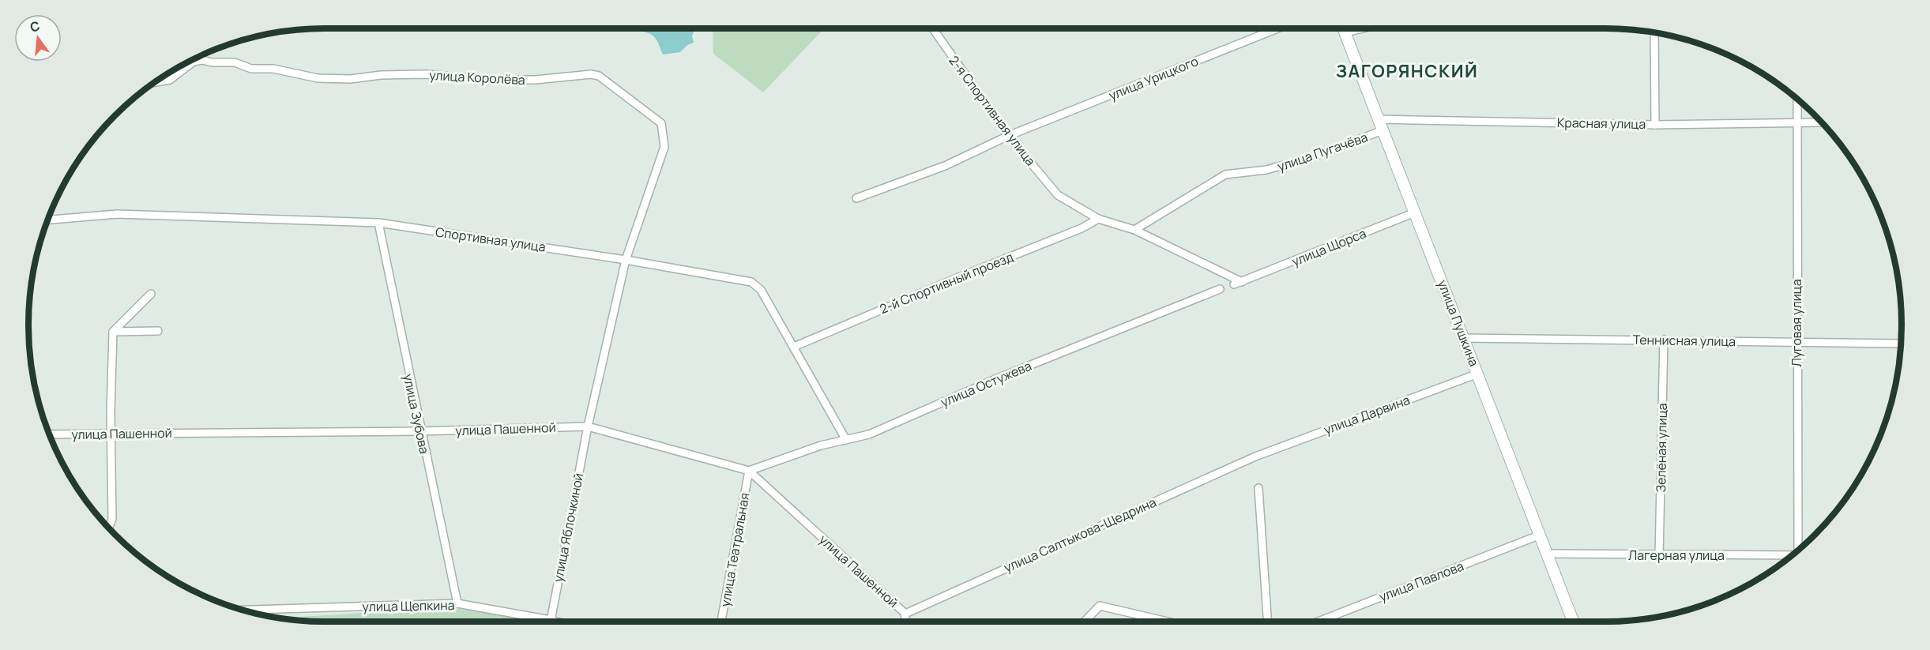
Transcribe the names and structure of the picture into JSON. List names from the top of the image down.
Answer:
{
  "streets": {
    "main road": ["улица Пушкина"],
    "street": [
      "улица Королёва",
      "улица Урицкого",
      "2-я Спортивная улица",
      "Красная улица",
      "улица Пугачёва",
      "Спортивная улица",
      "улица Щорса",
      "2-й Спортивный проезд",
      "Луговая улица",
      "Теннисная улица",
      "улица Остужева",
      "улица Зубова",
      "улица Дарвина",
      "улица Пашенной",
      "Зелёная улица",
      "улица Яблочкиной",
      "улица Салтыкова-Щедрина",
      "улица Театральная",
      "Лагерная улица",
      "улица Павлова",
      "улица Щепкина"
    ]
  },
  "crossings": [
    ["улица Королёва", "Спортивная улица"],
    ["улица Королёва", "улица Пашенной"],
    ["улица Королёва", "улица Яблочкиной"],
    ["улица Урицкого", "2-я Спортивная улица"],
    ["2-я Спортивная улица", "улица Пугачёва"],
    ["2-я Спортивная улица", "улица Щорса"],
    ["2-я Спортивная улица", "2-й Спортивный проезд"],
    ["Красная улица", "улица Пушкина"],
    ["Красная улица", "Луговая улица"],
    ["улица Пугачёва", "улица Пушкина"],
    ["Спортивная улица", "2-й Спортивный проезд"],
    ["Спортивная улица", "улица Остужева"],
    ["Спортивная улица", "улица Зубова"],
    ["улица Щорса", "улица Пушкина"],
    ["улица Пушкина", "Теннисная улица"],
    ["улица Пушкина", "улица Дарвина"],
    ["улица Пушкина", "Лагерная улица"],
    ["улица Пушкина", "улица Павлова"],
    ["Луговая улица", "Теннисная улица"],
    ["Теннисная улица", "Зелёная улица"],
    ["улица Остужева", "улица Пашенной"],
    ["улица Остужева", "улица Театральная"],
    ["улица Зубова", "улица Пашенной"],
    ["улица Зубова", "улица Щепкина"],
    ["улица Дарвина", "улица Салтыкова-Щедрина"],
    ["улица Пашенной", "улица Яблочкиной"],
    ["улица Пашенной", "улица Салтыкова-Щедрина"],
    ["улица Пашенной", "улица Театральная"],
    ["Зелёная улица", "Лагерная улица"],
    ["улица Яблочкиной", "улица Щепкина"]
  ],
  "districts": ["ЗАГОРЯНСКИЙ"],
  "north": "top"
}
